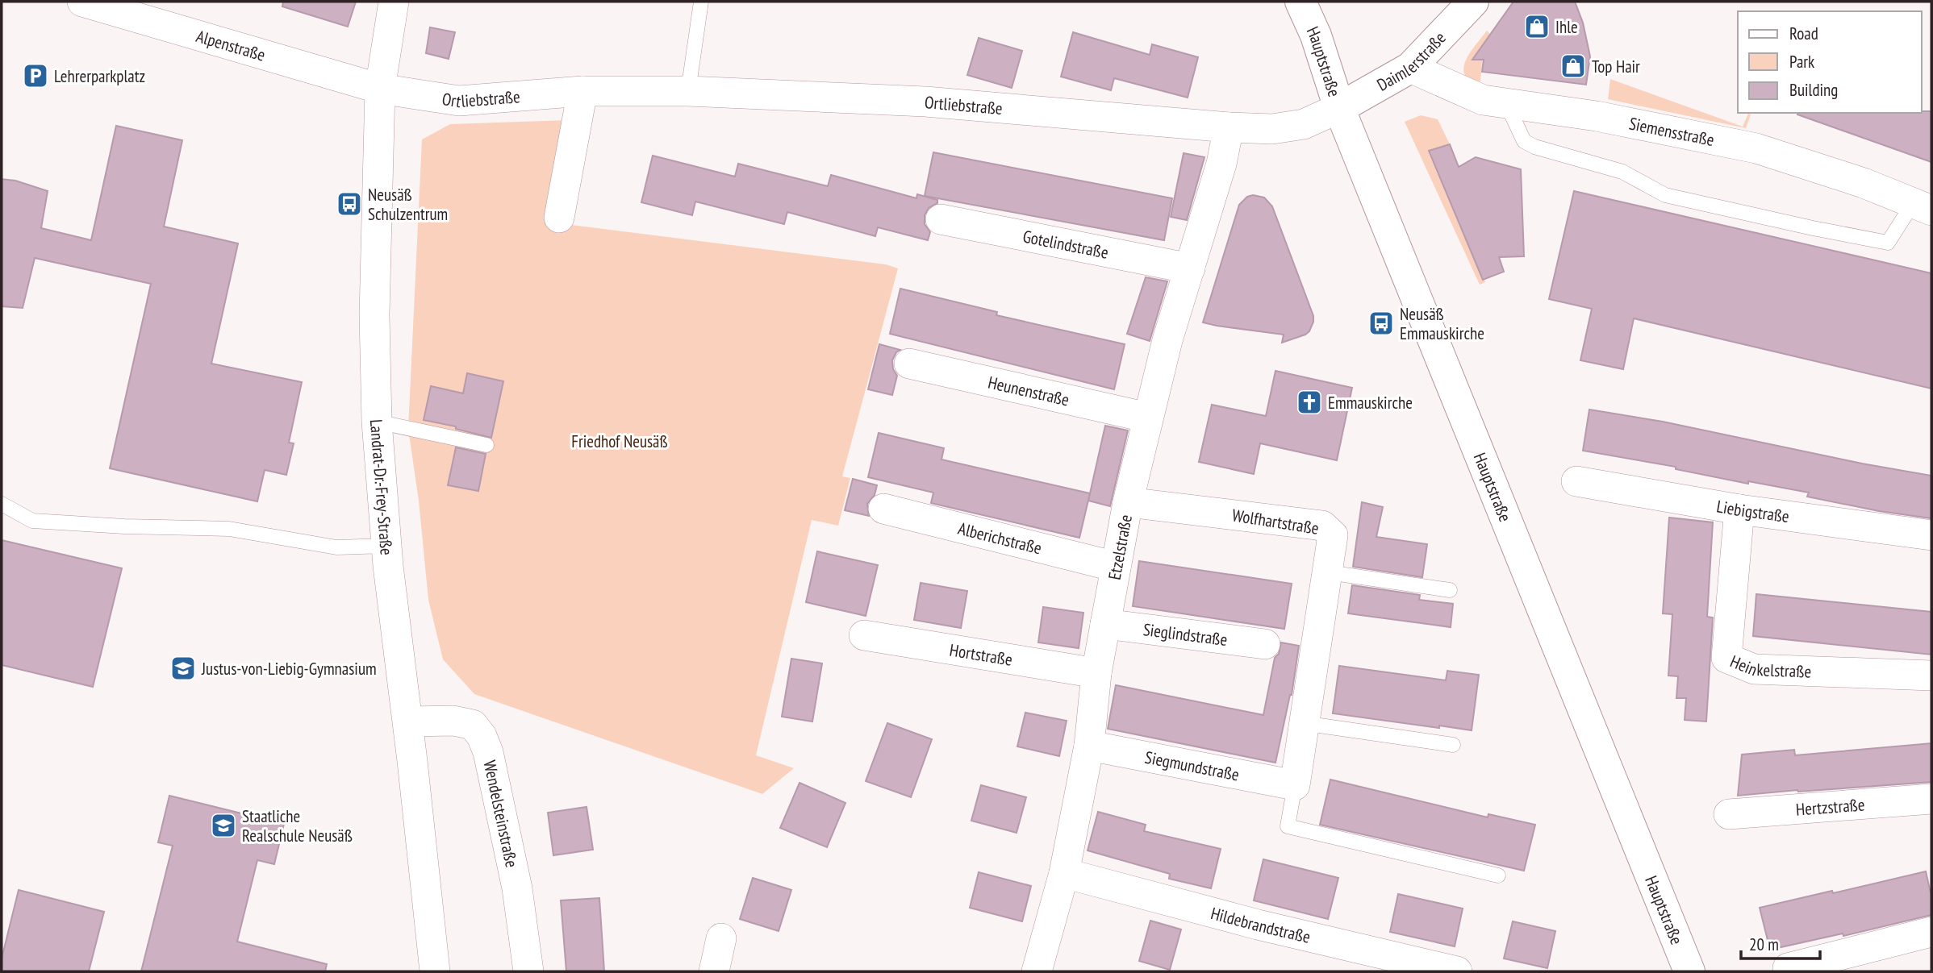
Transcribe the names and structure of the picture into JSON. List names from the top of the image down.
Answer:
{
  "streets": {
    "street": [
      "Alpenstraße",
      "Daimlerstraße",
      "Hauptstraße",
      "Ortliebstraße",
      "Siemensstraße",
      "Gotelindstraße",
      "Heunenstraße",
      "Landrat-Dr.-Frey-Straße",
      "Liebigstraße",
      "Wolfhartstraße",
      "Alberichstraße",
      "Etzelstraße",
      "Sieglindstraße",
      "Hortstraße",
      "Heinkelstraße",
      "Siegmundstraße",
      "Hertzstraße",
      "Wendelsteinstraße",
      "Hildebrandstraße"
    ]
  },
  "crossings": [
    ["Alpenstraße", "Ortliebstraße"],
    ["Alpenstraße", "Landrat-Dr.-Frey-Straße"],
    ["Daimlerstraße", "Hauptstraße"],
    ["Daimlerstraße", "Ortliebstraße"],
    ["Daimlerstraße", "Siemensstraße"],
    ["Hauptstraße", "Ortliebstraße"],
    ["Ortliebstraße", "Landrat-Dr.-Frey-Straße"],
    ["Ortliebstraße", "Etzelstraße"],
    ["Gotelindstraße", "Etzelstraße"],
    ["Heunenstraße", "Etzelstraße"],
    ["Landrat-Dr.-Frey-Straße", "Wendelsteinstraße"],
    ["Liebigstraße", "Heinkelstraße"],
    ["Wolfhartstraße", "Etzelstraße"],
    ["Wolfhartstraße", "Siegmundstraße"],
    ["Alberichstraße", "Etzelstraße"],
    ["Etzelstraße", "Sieglindstraße"],
    ["Etzelstraße", "Hortstraße"],
    ["Etzelstraße", "Siegmundstraße"],
    ["Etzelstraße", "Hildebrandstraße"]
  ],
  "parks": ["Friedhof Neusäß"],
  "places": {
    "shop": ["Ihle", "Top Hair"],
    "parking": ["Lehrerparkplatz"],
    "bus stop": ["Neusäß Schulzentrum", "Neusäß Emmauskirche"],
    "church": ["Emmauskirche"],
    "school or university": ["Justus-von-Liebig-Gymnasium", "Staatliche Realschule Neusäß"]
  },
  "legend": ["Road", "Park", "Building"],
  "scale_bar": "20 m"
}
